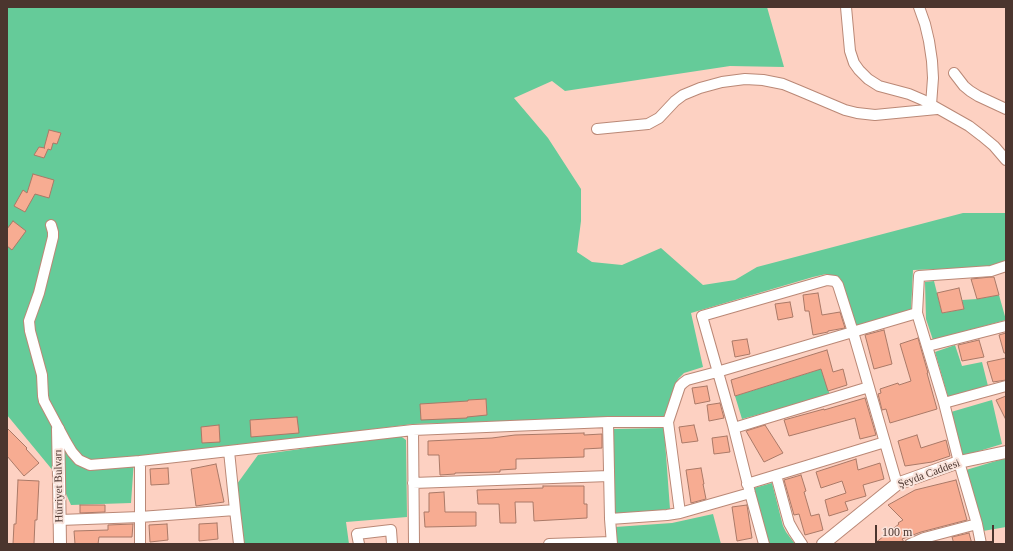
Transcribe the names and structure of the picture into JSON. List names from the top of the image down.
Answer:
{
  "streets": {
    "main road": ["Şeyda Caddesi", "Hürriyet Bulvarı"]
  },
  "scale_bar": "100 m"
}
